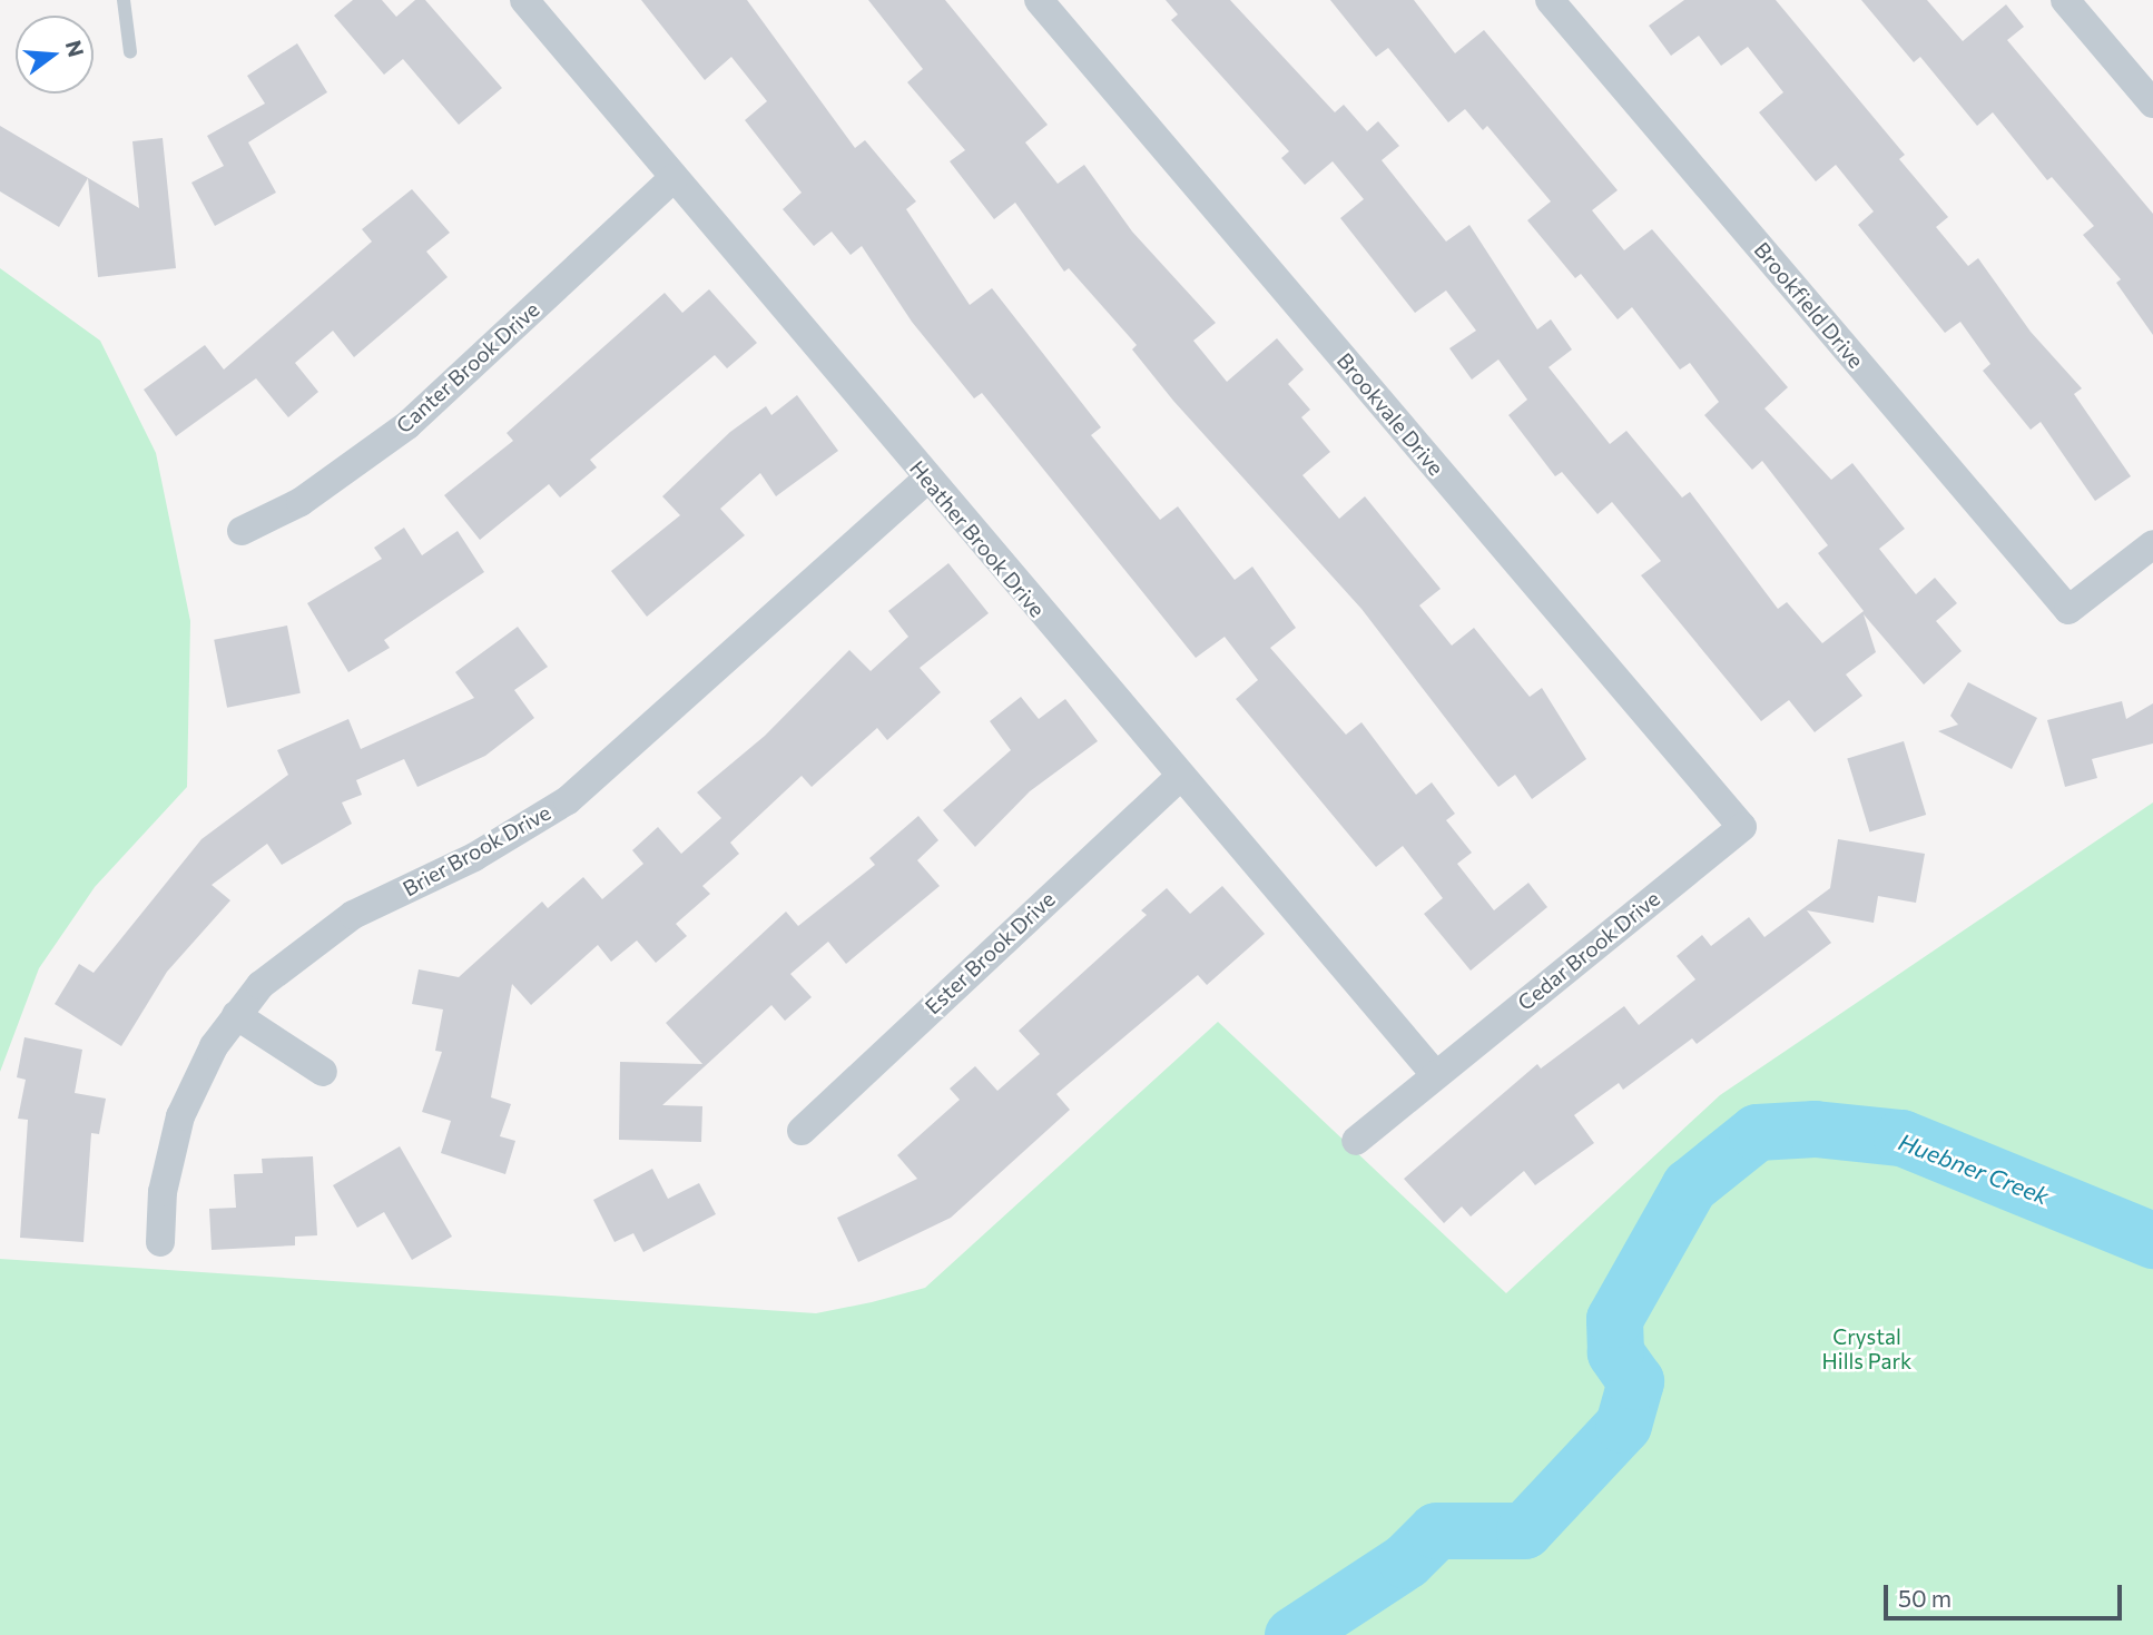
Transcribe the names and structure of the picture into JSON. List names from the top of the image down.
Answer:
{
  "streets": {
    "street": [
      "Brookfield Drive",
      "Canter Brook Drive",
      "Brookvale Drive",
      "Heather Brook Drive",
      "Brier Brook Drive",
      "Cedar Brook Drive",
      "Ester Brook Drive"
    ]
  },
  "crossings": [
    ["Canter Brook Drive", "Heather Brook Drive"],
    ["Brookvale Drive", "Cedar Brook Drive"],
    ["Heather Brook Drive", "Brier Brook Drive"],
    ["Heather Brook Drive", "Cedar Brook Drive"],
    ["Heather Brook Drive", "Ester Brook Drive"]
  ],
  "water": ["Huebner Creek"],
  "parks": ["Crystal Hills Park"],
  "scale_bar": "50 m",
  "north": "right"
}
